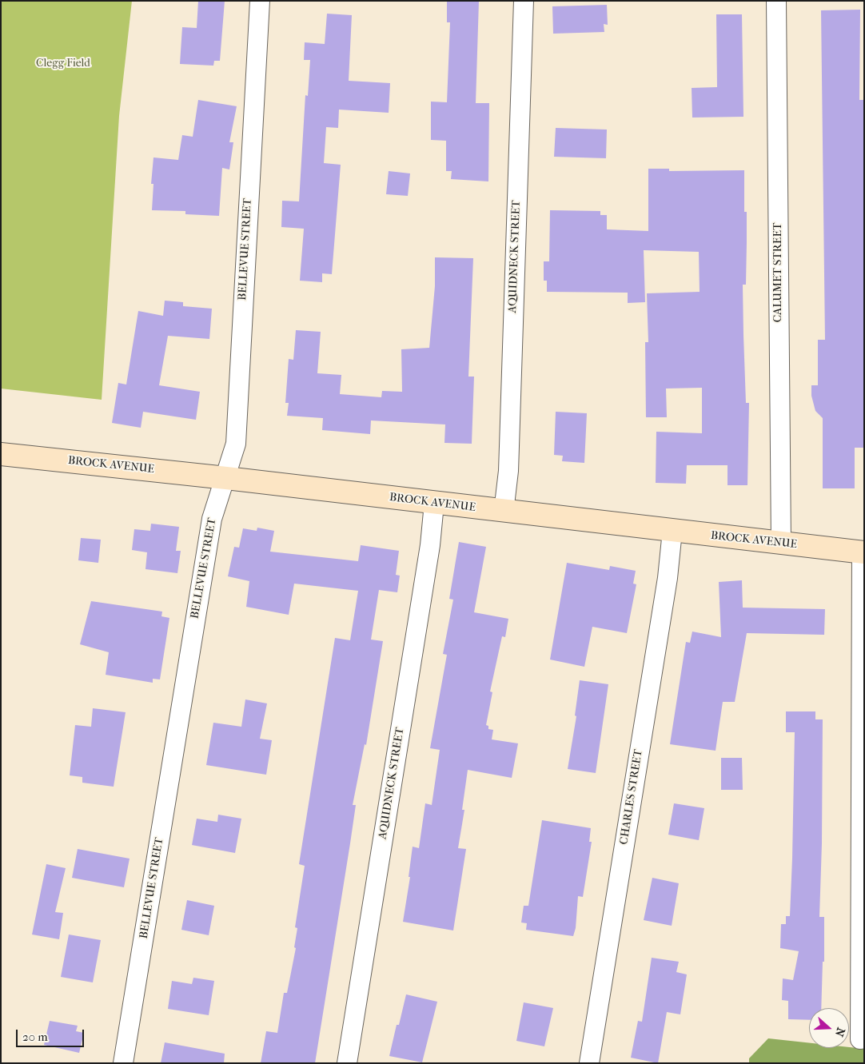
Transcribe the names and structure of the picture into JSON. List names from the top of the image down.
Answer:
{
  "streets": {
    "main road": ["BROCK AVENUE"],
    "street": [
      "BELLEVUE STREET",
      "AQUIDNECK STREET",
      "CALUMET STREET",
      "CHARLES STREET"
    ]
  },
  "crossings": [
    ["BELLEVUE STREET", "BROCK AVENUE"],
    ["AQUIDNECK STREET", "BROCK AVENUE"],
    ["CALUMET STREET", "BROCK AVENUE"],
    ["BROCK AVENUE", "CHARLES STREET"]
  ],
  "parks": ["Clegg Field"],
  "scale_bar": "20 m",
  "north": "right"
}
